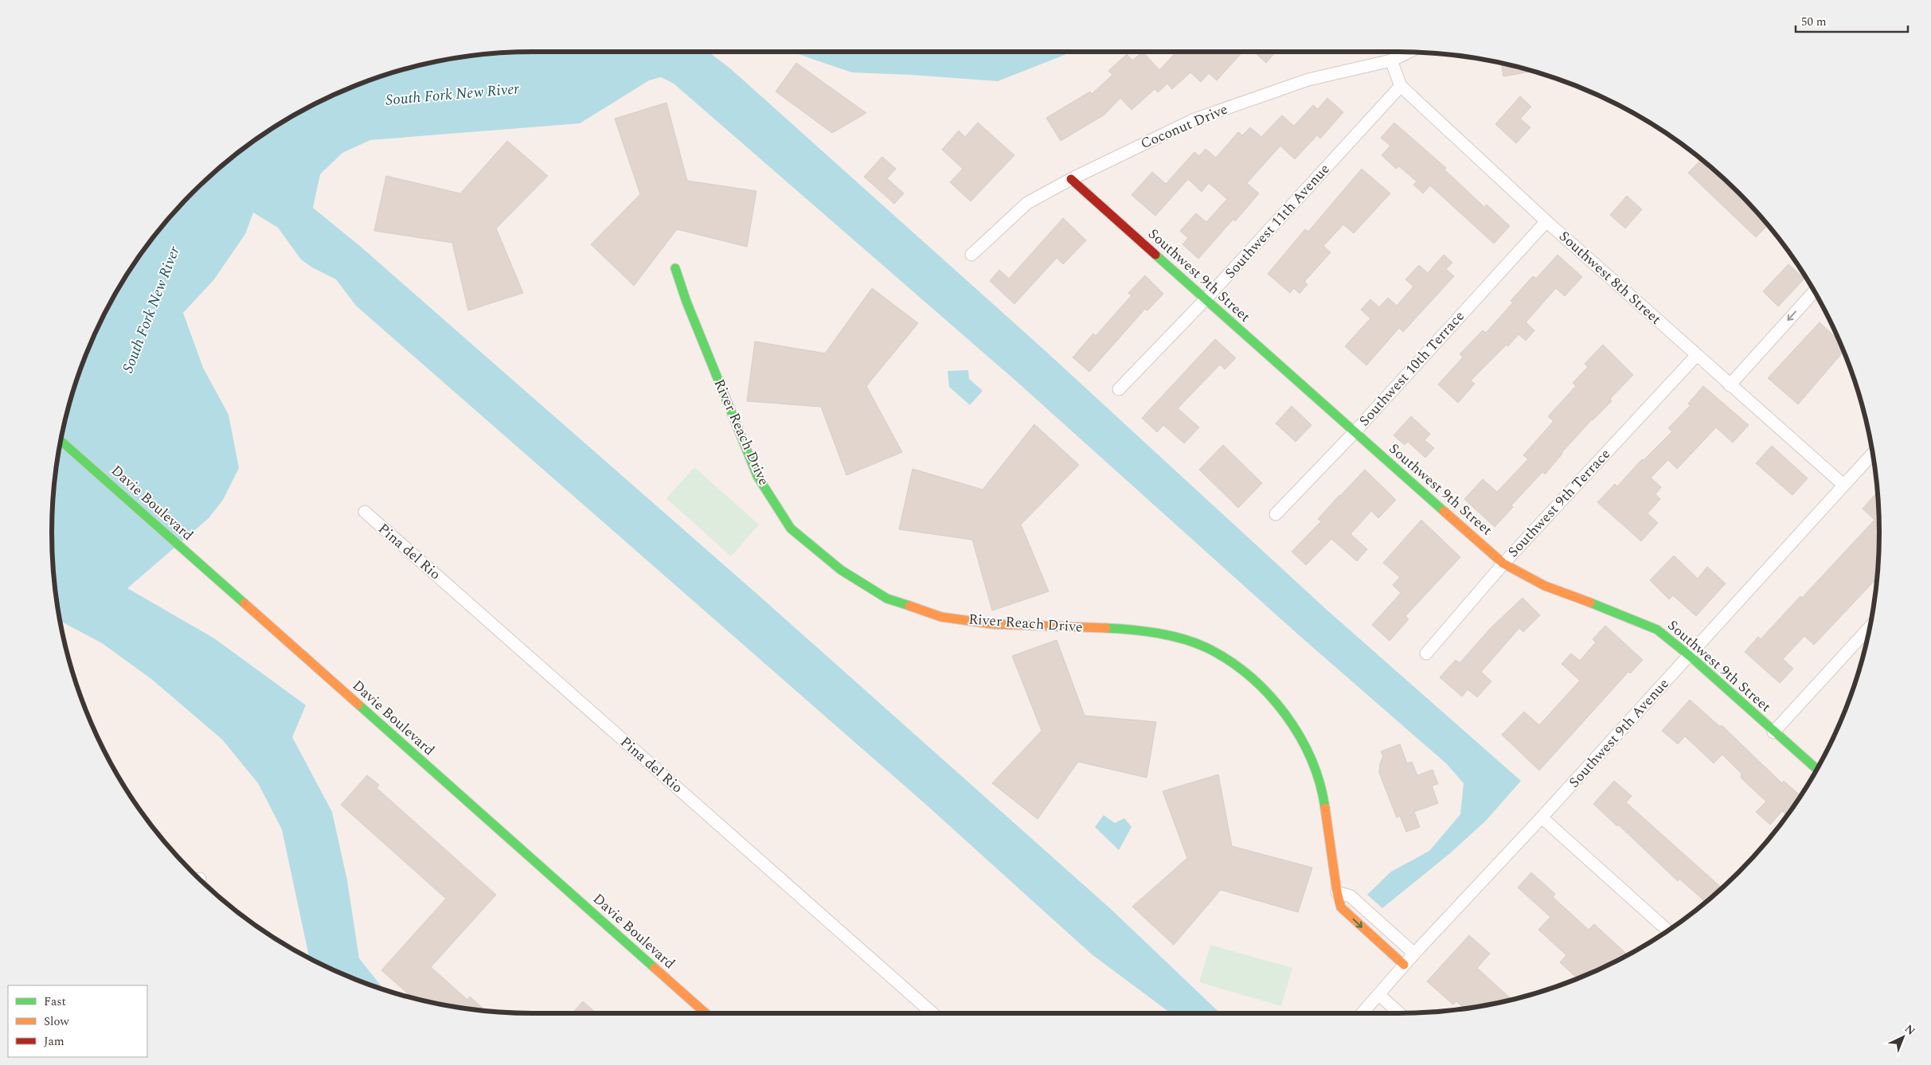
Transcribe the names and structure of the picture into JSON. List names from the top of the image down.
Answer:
{
  "streets": {
    "street": [
      "Coconut Drive",
      "Southwest 11th Avenue",
      "Southwest 9th Street",
      "Southwest 8th Street",
      "Southwest 10th Terrace",
      "River Reach Drive",
      "Davie Boulevard",
      "Southwest 9th Terrace",
      "Pina del Rio",
      "Southwest 9th Avenue"
    ]
  },
  "crossings": [
    ["Coconut Drive", "Southwest 9th Street"],
    ["Coconut Drive", "Southwest 8th Street"],
    ["Southwest 11th Avenue", "Southwest 9th Street"],
    ["Southwest 11th Avenue", "Southwest 8th Street"],
    ["Southwest 9th Street", "Southwest 10th Terrace"],
    ["Southwest 9th Street", "Southwest 9th Terrace"],
    ["Southwest 9th Street", "Southwest 9th Avenue"],
    ["Southwest 8th Street", "Southwest 10th Terrace"],
    ["Southwest 8th Street", "Southwest 9th Terrace"],
    ["Southwest 8th Street", "Southwest 9th Avenue"],
    ["River Reach Drive", "Southwest 9th Avenue"]
  ],
  "water": ["South Fork New River"],
  "legend": ["Fast", "Slow", "Jam"],
  "scale_bar": "50 m",
  "north": "top right"
}
